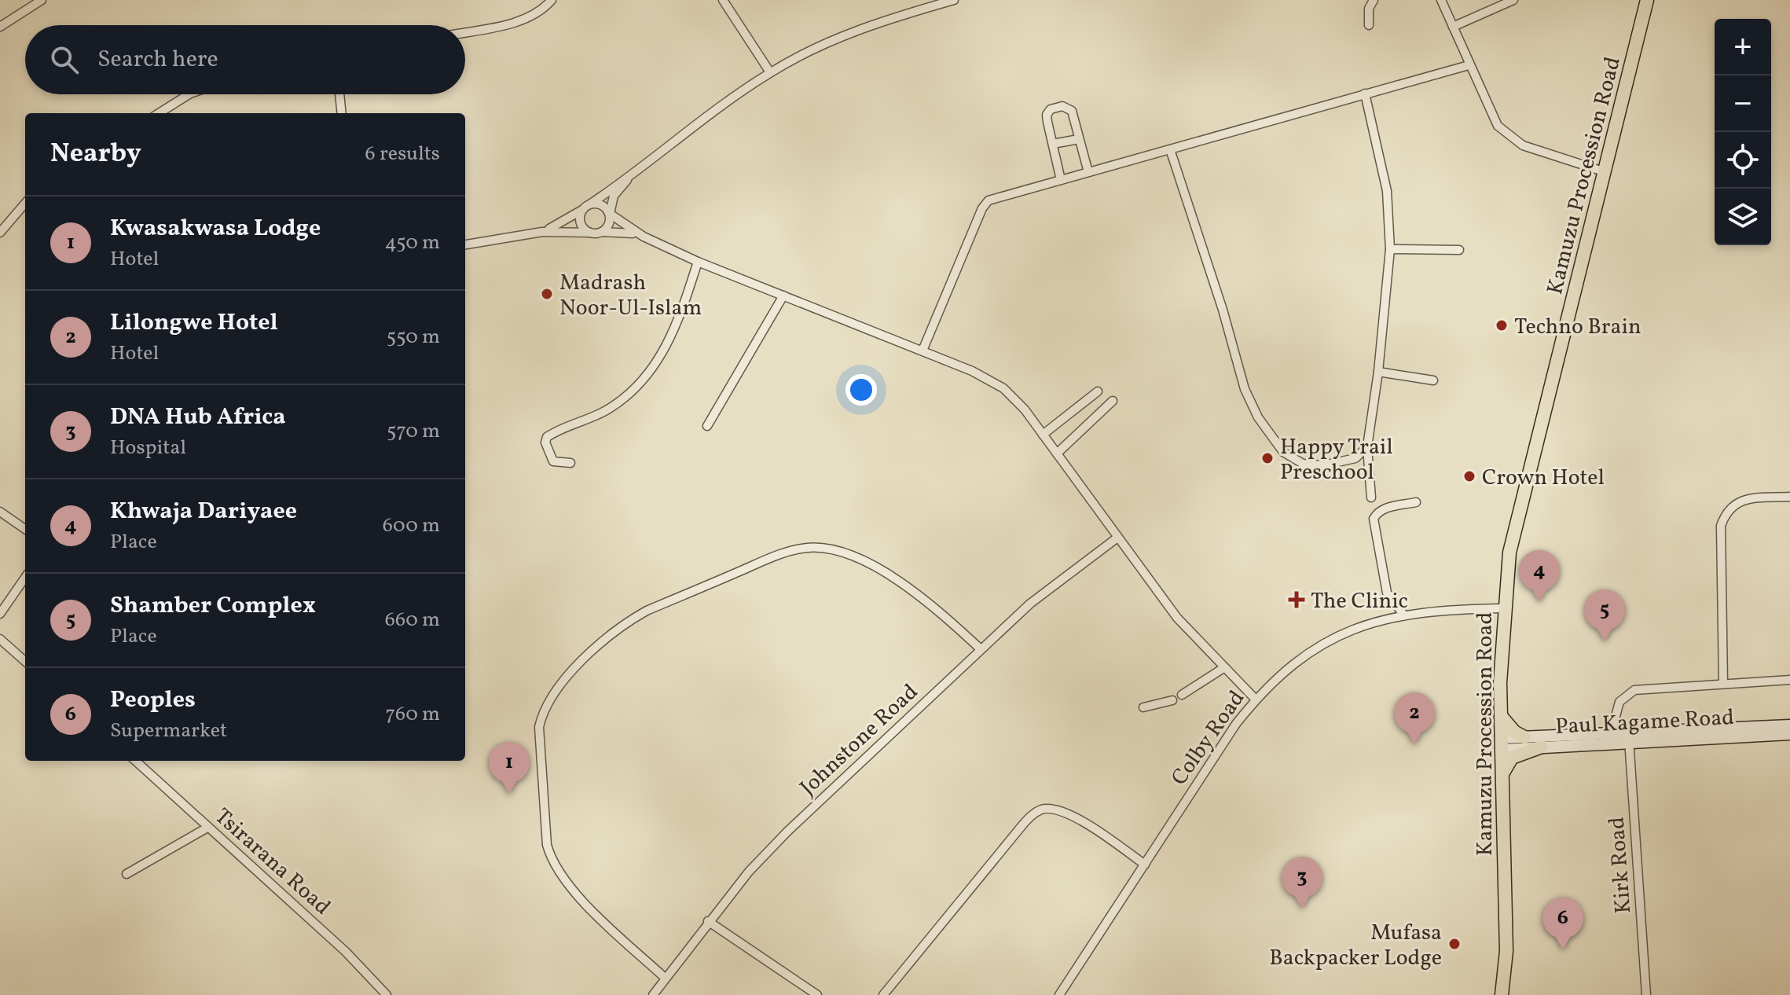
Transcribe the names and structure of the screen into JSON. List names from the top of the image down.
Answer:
{
  "streets": {
    "highway": ["Kamuzu Procession Road"],
    "main road": ["Paul Kagame Road"],
    "street": [
      "Colby Road",
      "Johnstone Road",
      "Tsirarana Road",
      "Kirk Road"
    ]
  },
  "crossings": [
    ["Kamuzu Procession Road", "Paul Kagame Road"],
    ["Kamuzu Procession Road", "Colby Road"],
    ["Paul Kagame Road", "Kirk Road"]
  ],
  "places": {
    "other": [
      "Madrash Noor-Ul-Islam",
      "Techno Brain",
      "Happy Trail Preschool",
      "Crown Hotel",
      "Mufasa Backpacker Lodge"
    ],
    "health": ["The Clinic"]
  },
  "page": {
    "map_buttons": ["+", "−"],
    "search": "Search here",
    "heading": ["Nearby", "6 results"],
    "list": [
      {
        "mark": "1",
        "name": "Kwasakwasa Lodge",
        "note": "Hotel",
        "value": "450 m"
      },
      {
        "mark": "2",
        "name": "Lilongwe Hotel",
        "note": "Hotel",
        "value": "550 m"
      },
      {
        "mark": "3",
        "name": "DNA Hub Africa",
        "note": "Hospital",
        "value": "570 m"
      },
      {
        "mark": "4",
        "name": "Khwaja Dariyaee",
        "note": "Place",
        "value": "600 m"
      },
      {
        "mark": "5",
        "name": "Shamber Complex",
        "note": "Place",
        "value": "660 m"
      },
      {
        "mark": "6",
        "name": "Peoples",
        "note": "Supermarket",
        "value": "760 m"
      }
    ],
    "pins": [
      "4",
      "5",
      "2",
      "1",
      "3",
      "6"
    ]
  }
}
